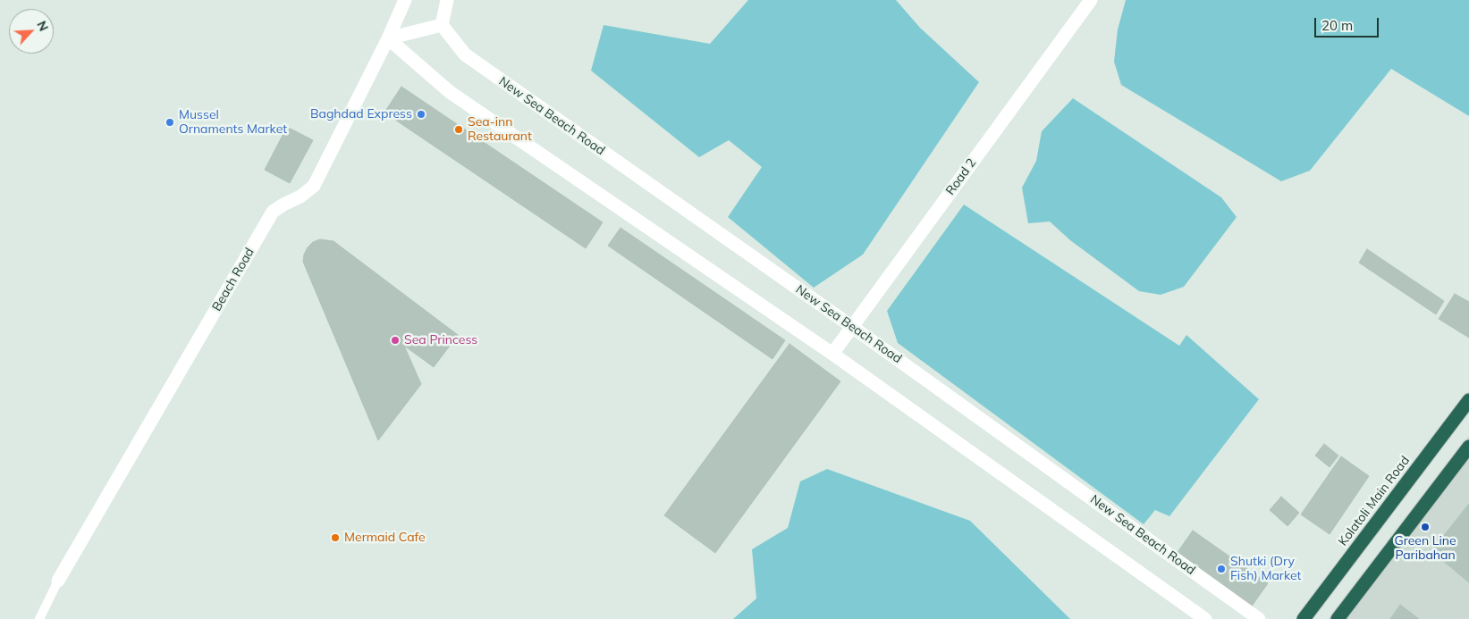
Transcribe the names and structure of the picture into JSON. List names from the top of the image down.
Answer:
{
  "streets": {
    "highway": ["Kolatoli Main Road"],
    "street": ["New Sea Beach Road", "Road 2", "Beach Road"]
  },
  "crossings": [
    ["New Sea Beach Road", "Road 2"]
  ],
  "places": [
    "Baghdad Express",
    "Mussel Ornaments Market",
    "Sea-inn Restaurant",
    "Sea Princess",
    "Green Line Paribahan",
    "Mermaid Cafe",
    "Shutki (Dry Fish) Market"
  ],
  "scale_bar": "20 m",
  "north": "top right"
}
